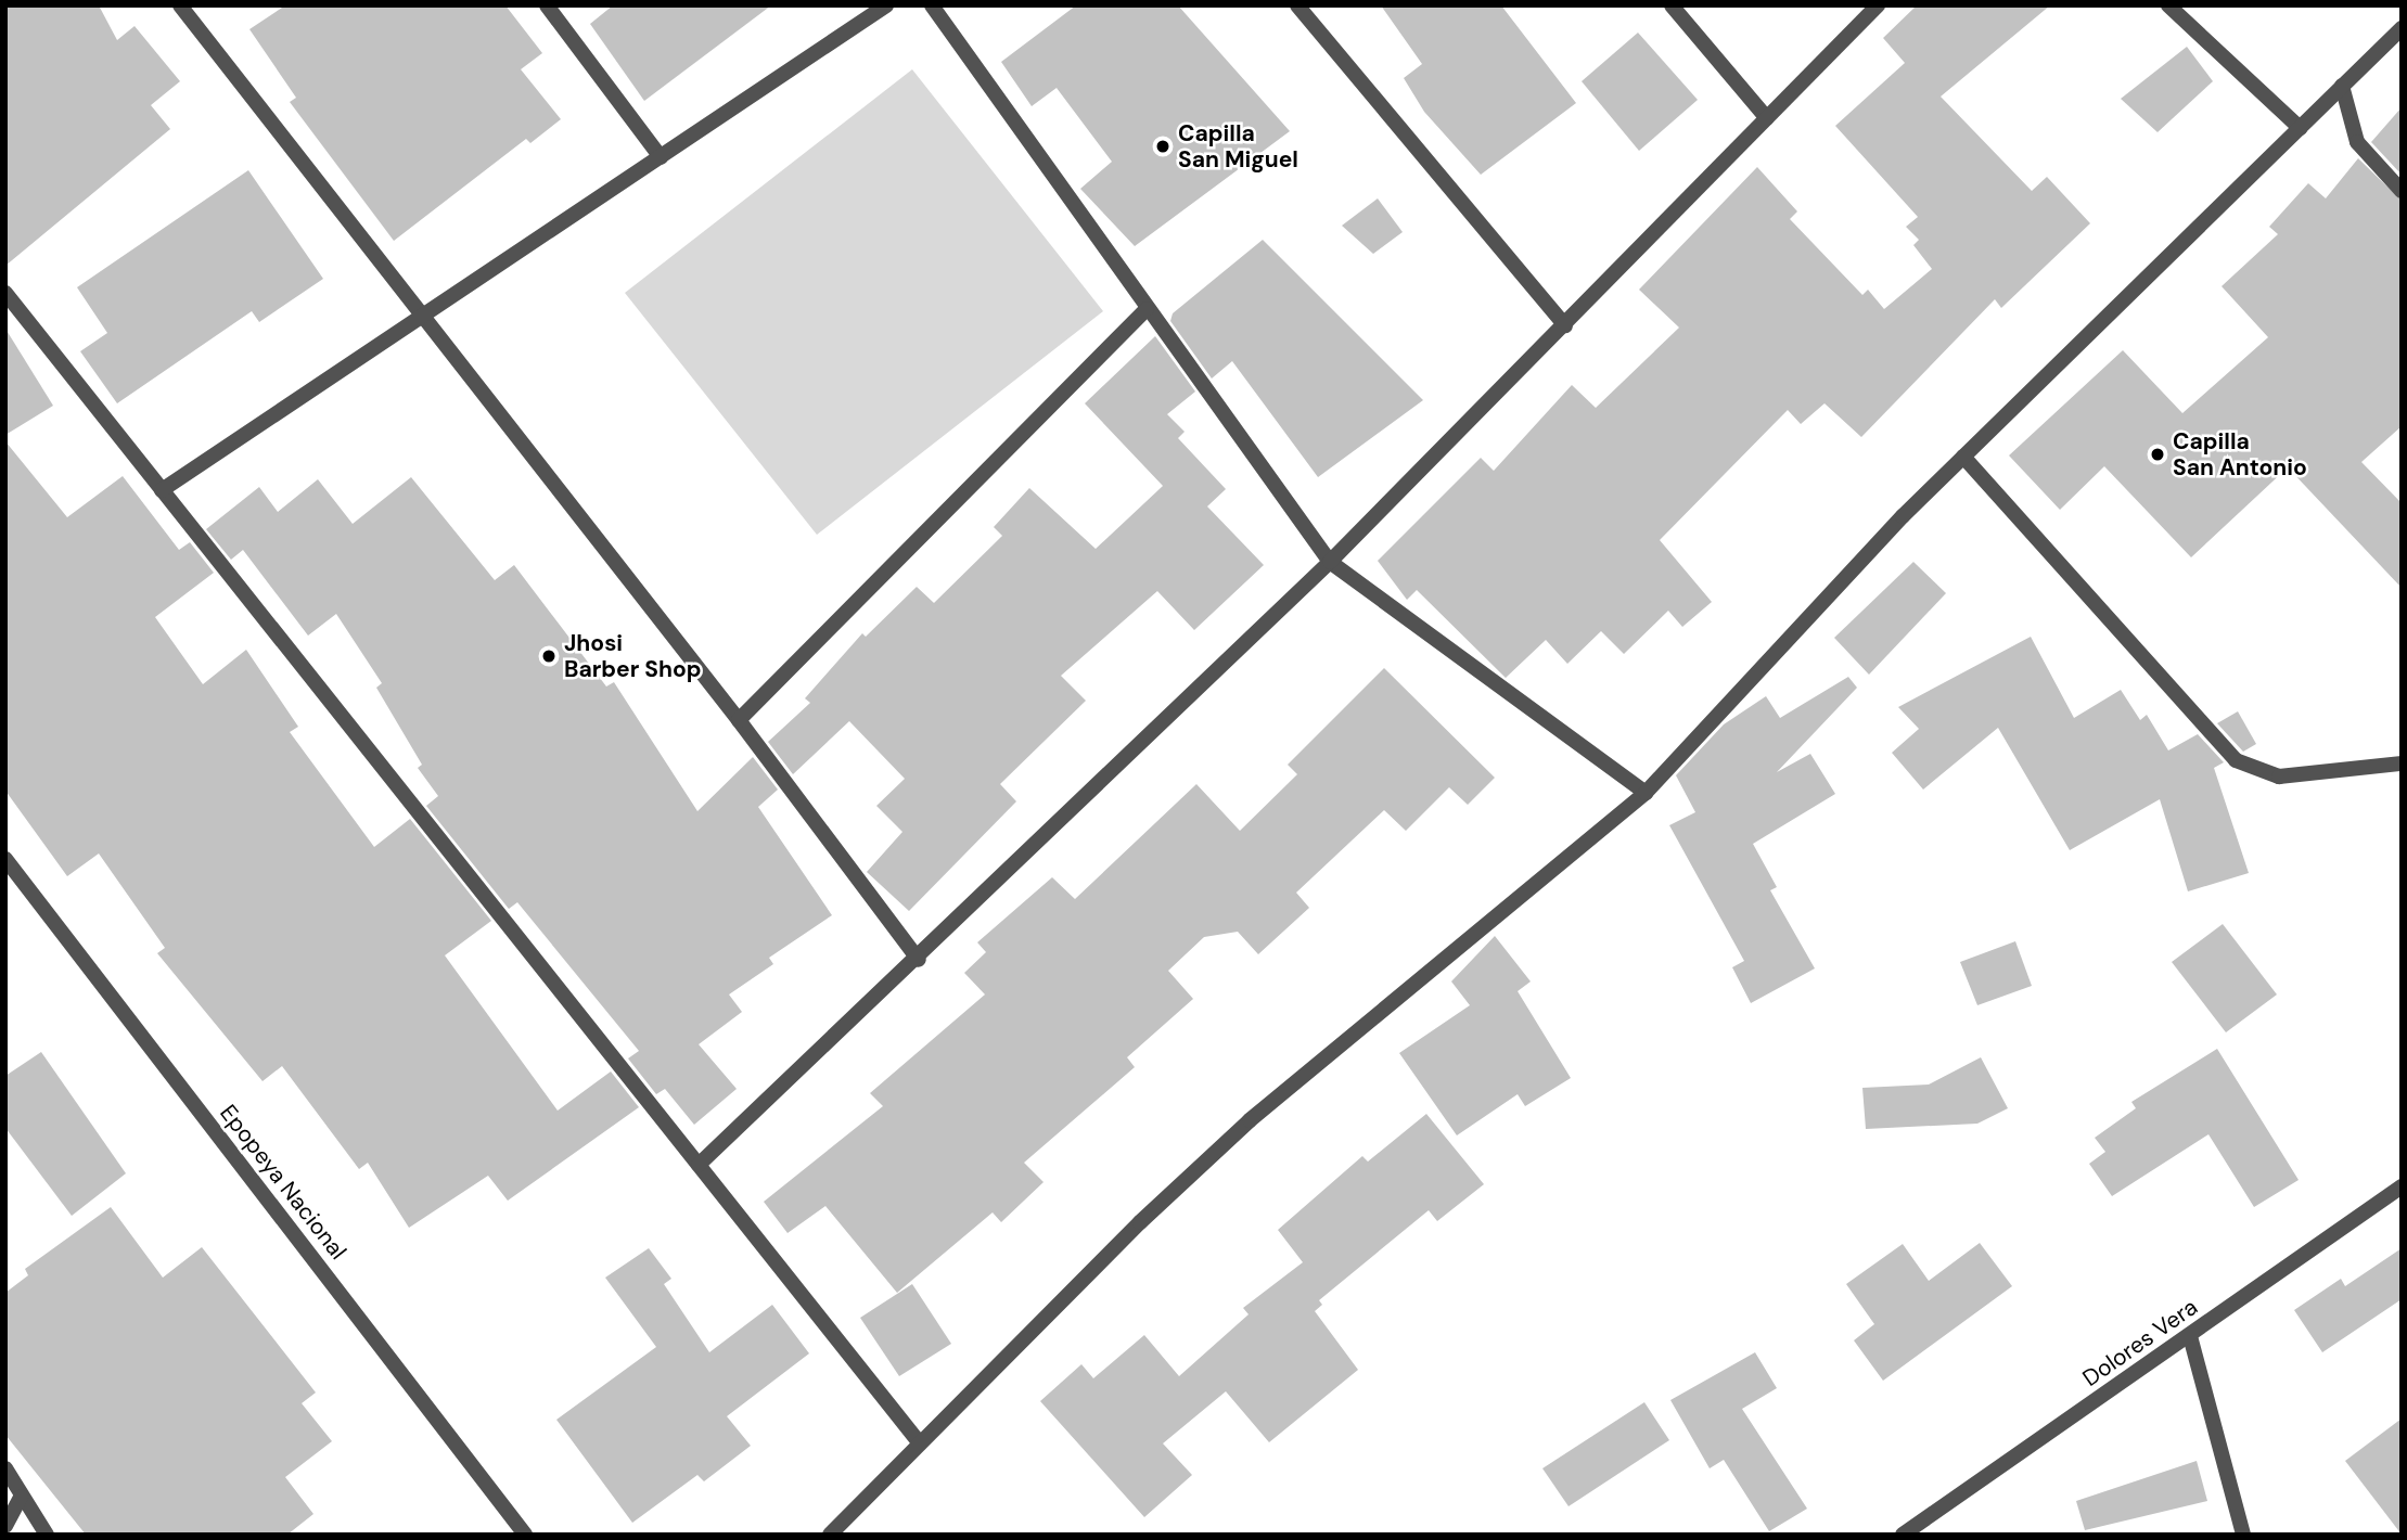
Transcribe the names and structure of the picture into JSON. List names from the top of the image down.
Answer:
{
  "streets": {
    "street": ["Epopeya Nacional", "Dolores Vera"]
  },
  "places": ["Capilla San Miguel", "Capilla San Antonio", "Jhosi Barber Shop"]
}
